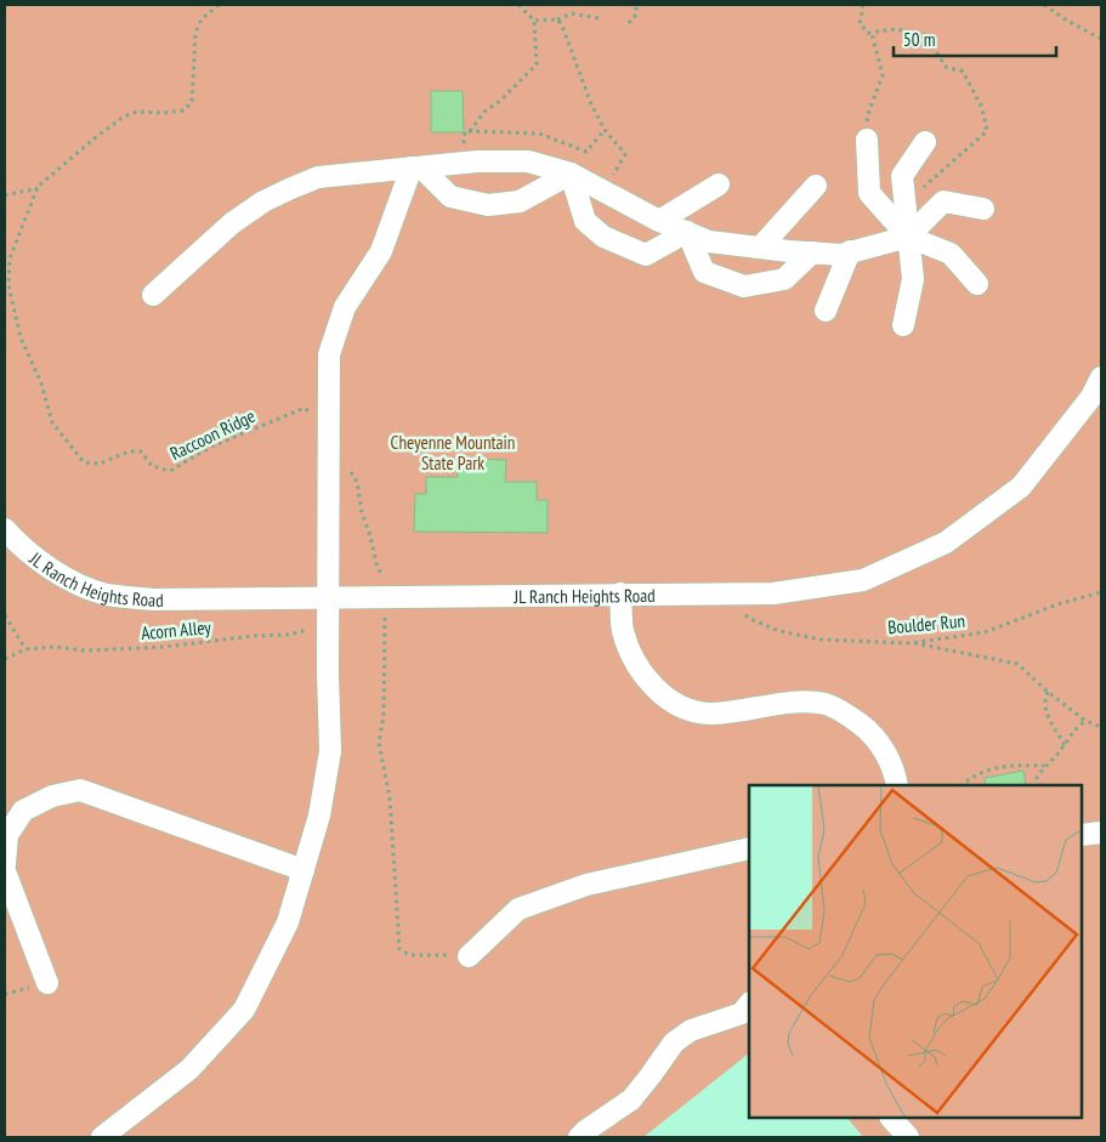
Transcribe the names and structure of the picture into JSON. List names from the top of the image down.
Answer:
{
  "streets": {
    "street": ["JL Ranch Heights Road"],
    "path": ["Raccoon Ridge", "Boulder Run", "Acorn Alley"]
  },
  "crossings": [
    ["Raccoon Ridge", "JL Ranch Heights Road"],
    ["JL Ranch Heights Road", "Boulder Run"]
  ],
  "parks": ["Cheyenne Mountain State Park"],
  "scale_bar": "50 m"
}
